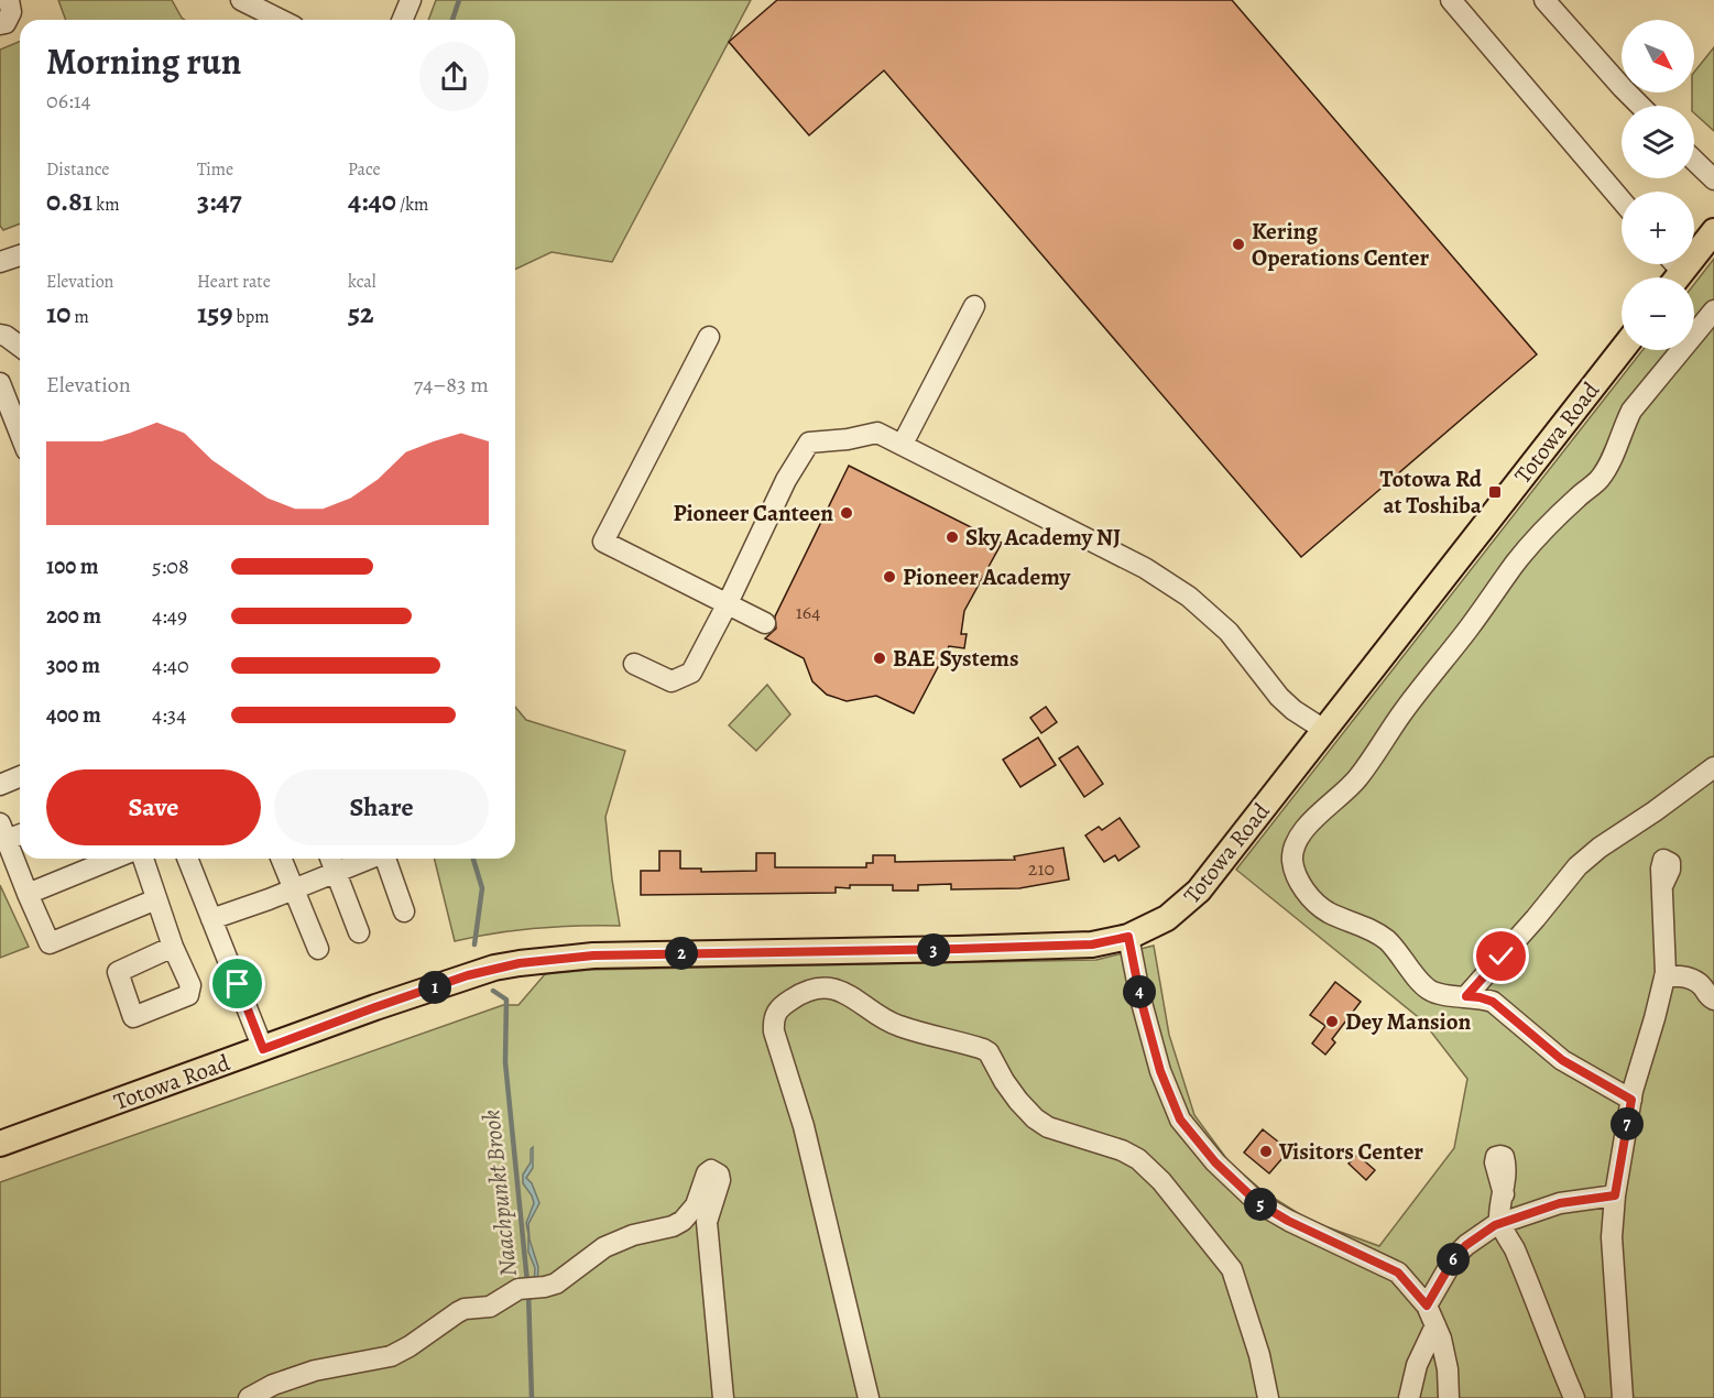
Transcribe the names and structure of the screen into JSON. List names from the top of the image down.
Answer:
{
  "streets": {
    "main road": ["Totowa Road"]
  },
  "water": ["Naachpunkt Brook"],
  "places": {
    "other": [
      "Kering Operations Center",
      "Pioneer Canteen",
      "Sky Academy NJ",
      "Pioneer Academy",
      "BAE Systems",
      "Dey Mansion",
      "Visitors Center"
    ],
    "transit": ["Totowa Rd at Toshiba"]
  },
  "house_numbers": ["164", "210"],
  "north": "bottom right",
  "page": {
    "map_buttons": ["+", "−"],
    "heading": ["Morning run", "06:14"],
    "stats": [
      ["Distance", "0.81 km"],
      ["Time", "3:47"],
      ["Pace", "4:40 /km"],
      ["Elevation", "10 m"],
      ["Heart rate", "159 bpm"],
      ["kcal", "52"]
    ],
    "chart": ["Elevation", "74–83 m"],
    "list": [
      {
        "name": "100 m",
        "note": "5:08"
      },
      {
        "name": "200 m",
        "note": "4:49"
      },
      {
        "name": "300 m",
        "note": "4:40"
      },
      {
        "name": "400 m",
        "note": "4:34"
      }
    ],
    "buttons": ["Save", "Share"],
    "pins": [
      "3",
      "2",
      "1",
      "4",
      "7",
      "5",
      "6"
    ]
  }
}
